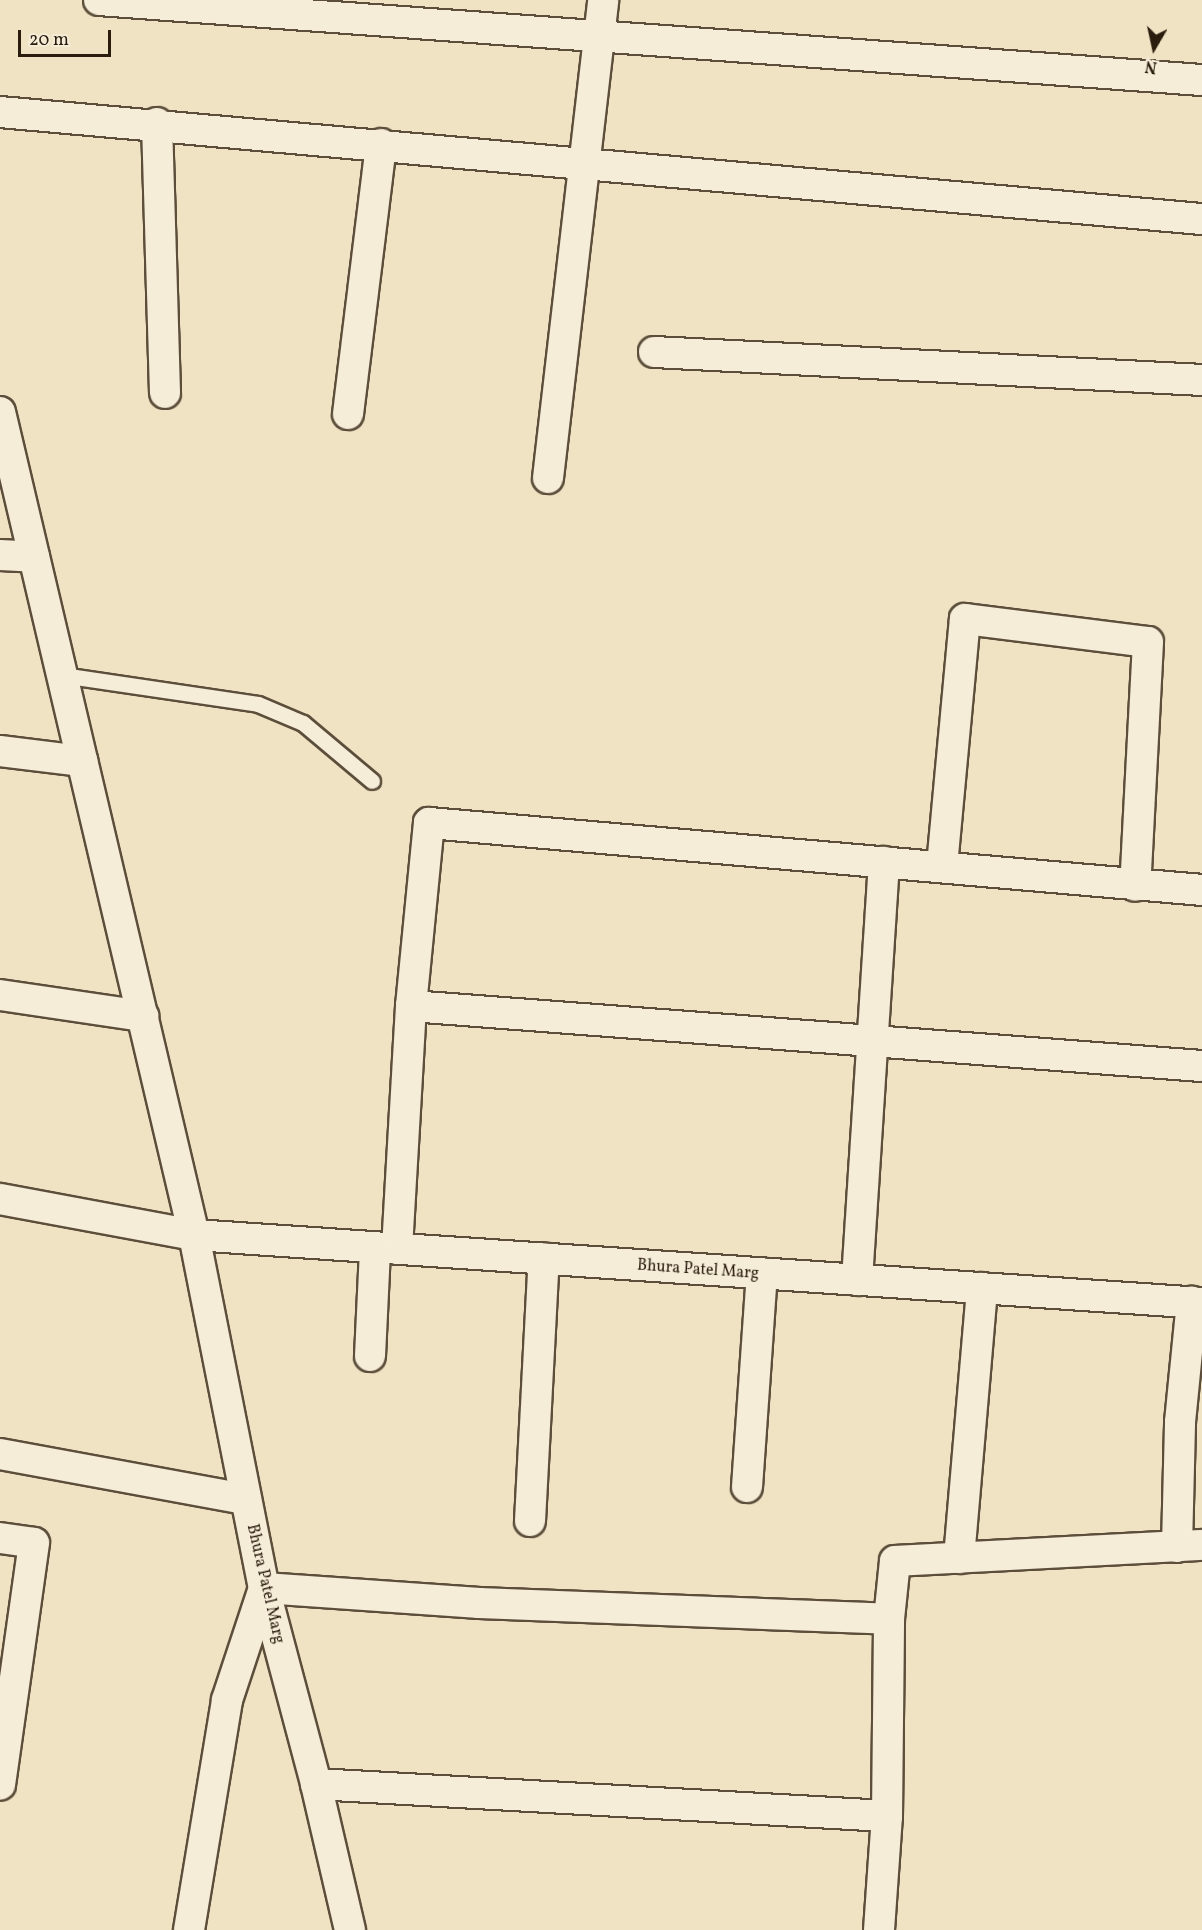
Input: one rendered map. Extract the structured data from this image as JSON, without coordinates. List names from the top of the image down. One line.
{"streets":{"street":["Bhura Patel Marg"]},"scale_bar":"20 m","north":"bottom"}
